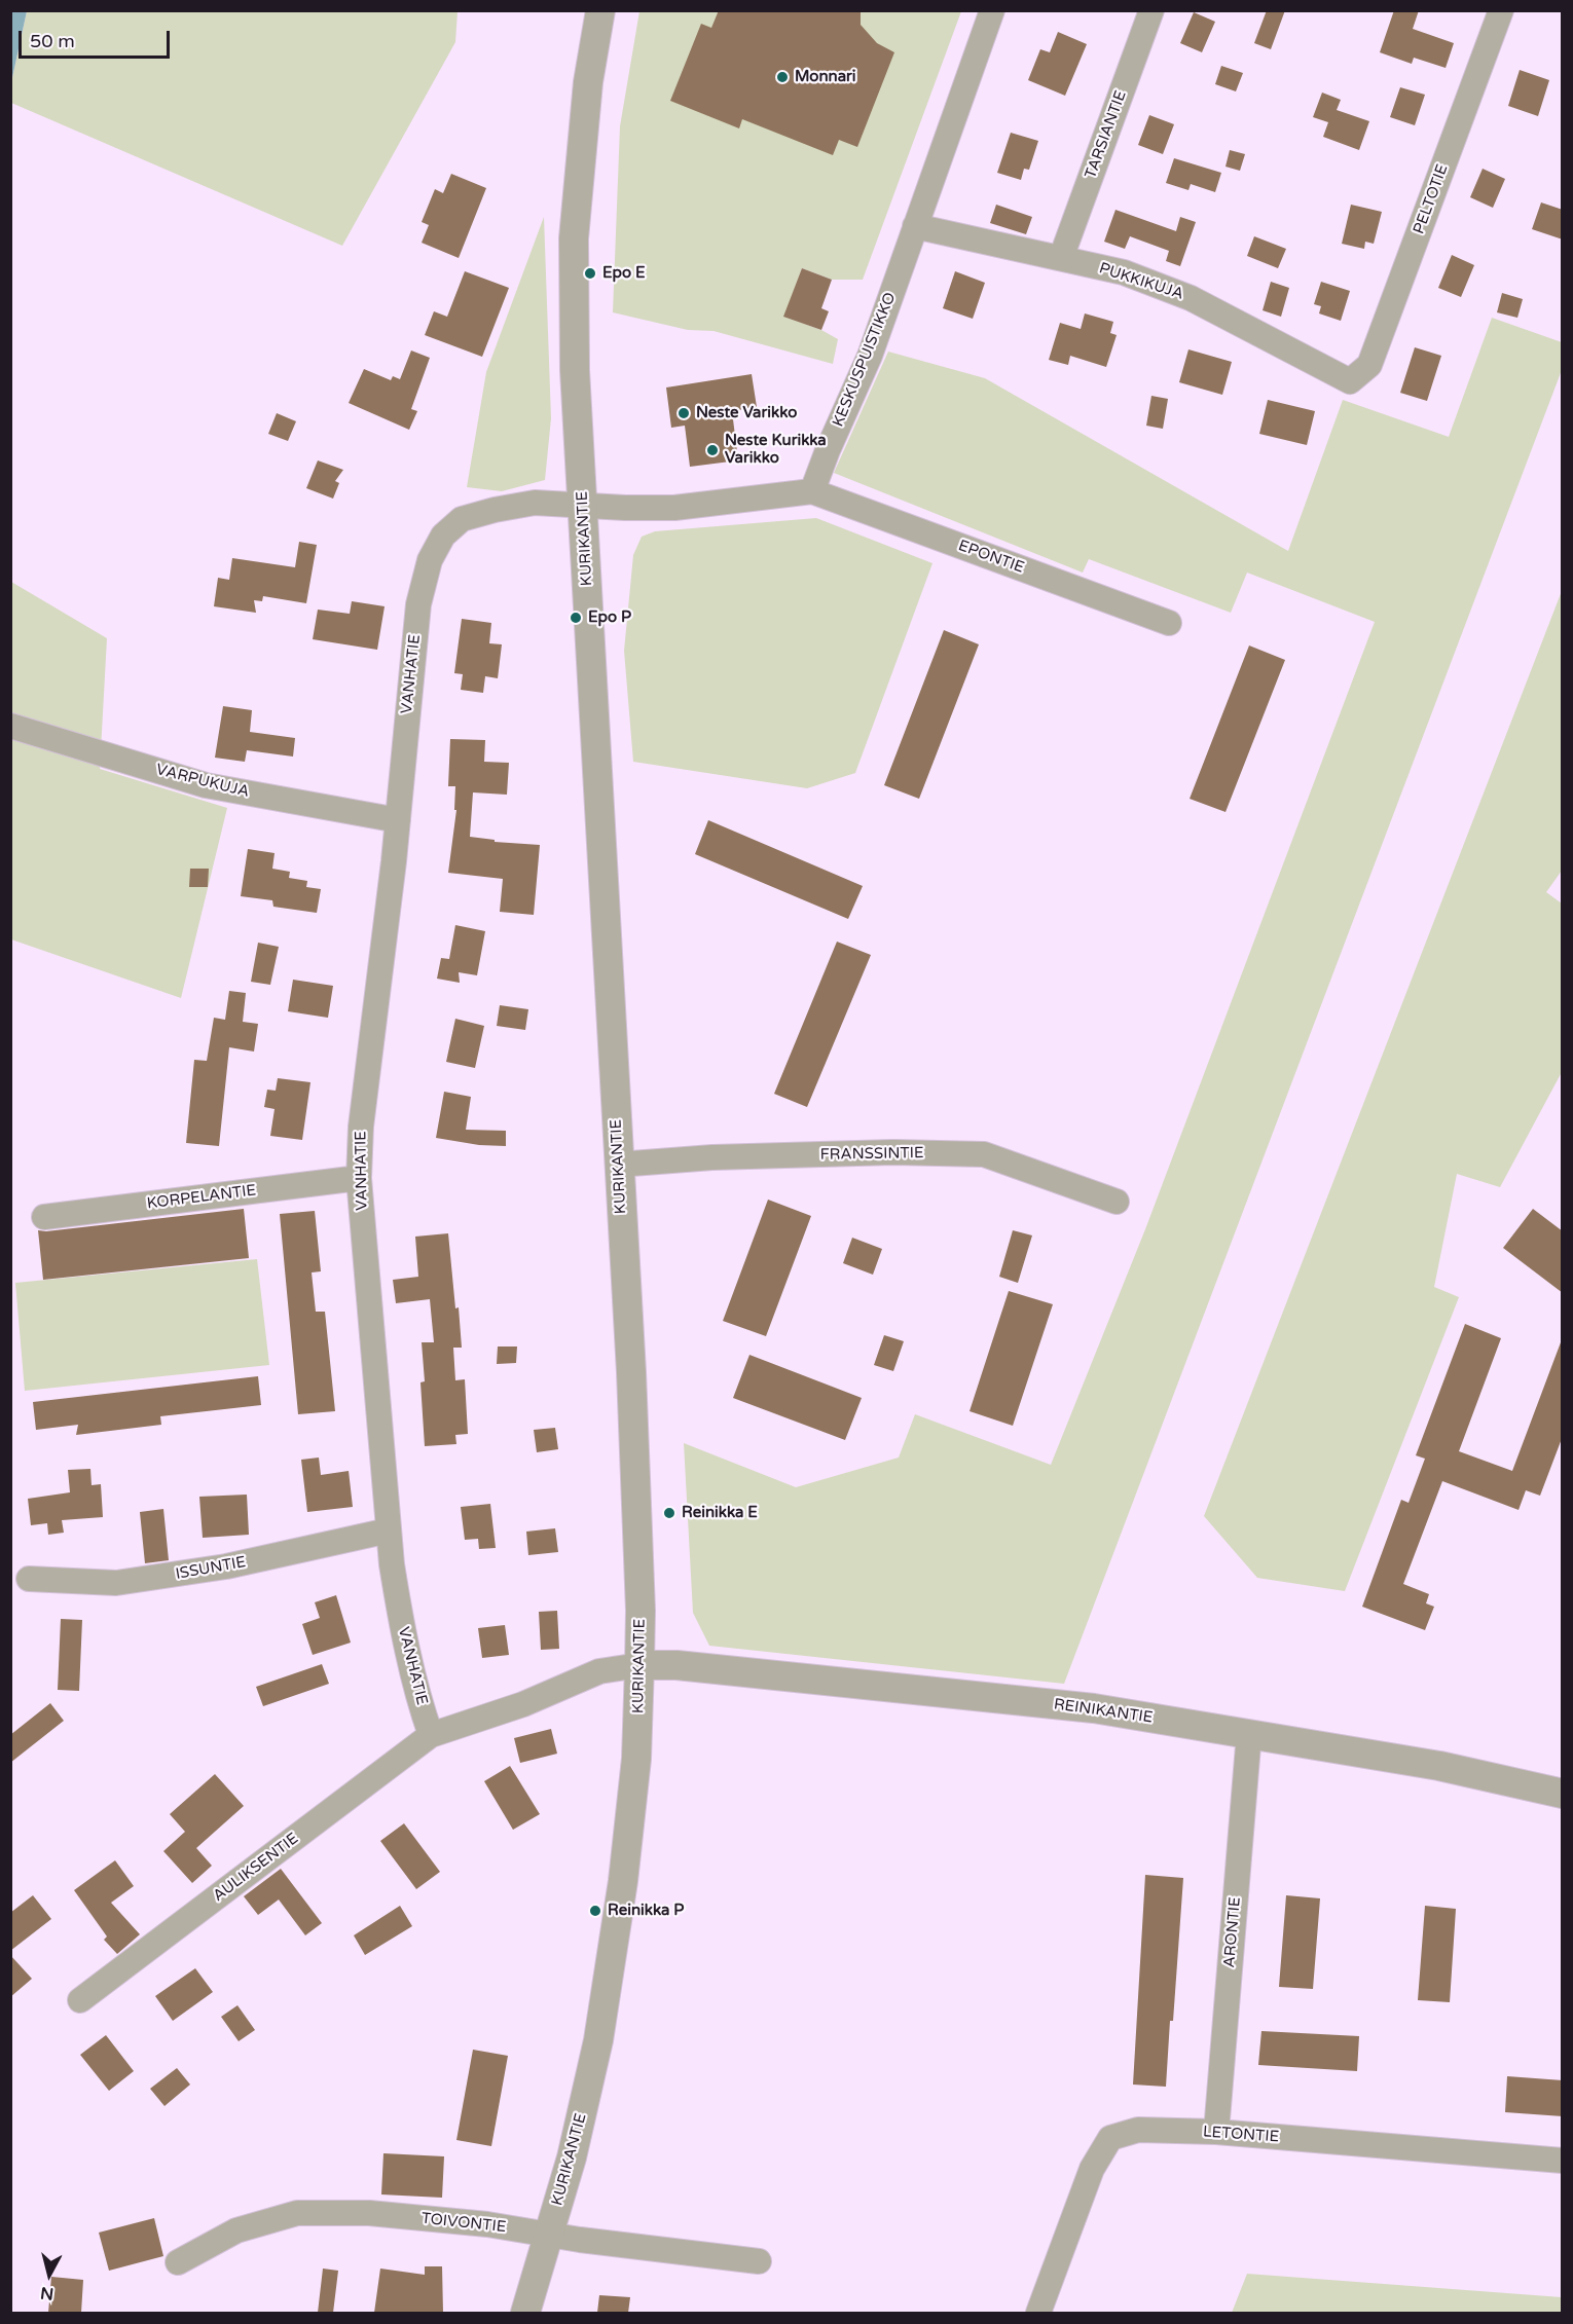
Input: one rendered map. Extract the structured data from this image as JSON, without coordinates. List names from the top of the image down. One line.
{"streets":{"street":["TARSIANTIE","PELTOTIE","PUKKIKUJA","KESKUSPUISTIKKO","KURIKANTIE","EPONTIE","VANHATIE","VARPUKUJA","FRANSSINTIE","KORPELANTIE","ISSUNTIE","REINIKANTIE","AULIKSENTIE","ARONTIE","LETONTIE","TOIVONTIE"]},"crossings":[["TARSIANTIE","PUKKIKUJA"],["PELTOTIE","PUKKIKUJA"],["PUKKIKUJA","KESKUSPUISTIKKO"],["KESKUSPUISTIKKO","EPONTIE"],["KURIKANTIE","VANHATIE"],["KURIKANTIE","FRANSSINTIE"],["KURIKANTIE","REINIKANTIE"],["KURIKANTIE","TOIVONTIE"],["VANHATIE","VARPUKUJA"],["VANHATIE","KORPELANTIE"],["VANHATIE","ISSUNTIE"],["VANHATIE","AULIKSENTIE"],["REINIKANTIE","ARONTIE"],["ARONTIE","LETONTIE"]],"places":["Monnari","Epo E","Neste Varikko","Neste Kurikka Varikko","Epo P","Reinikka E","Reinikka P"],"scale_bar":"50 m","north":"bottom"}
